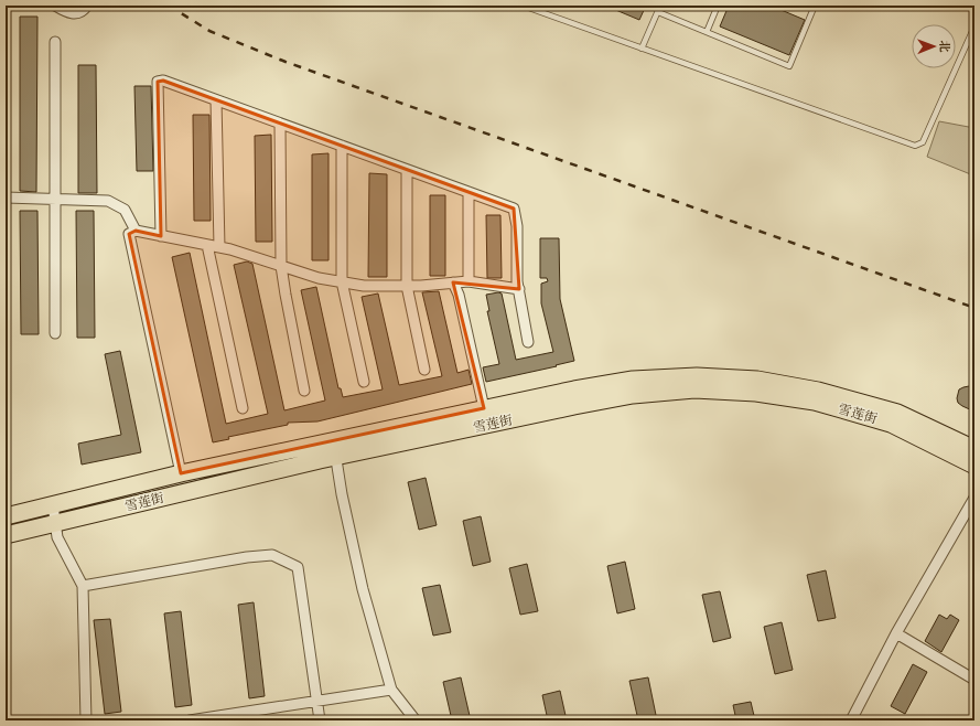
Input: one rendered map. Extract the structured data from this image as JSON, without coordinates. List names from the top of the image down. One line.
{"streets":{"main road":["雪莲街"]},"north":"right"}
